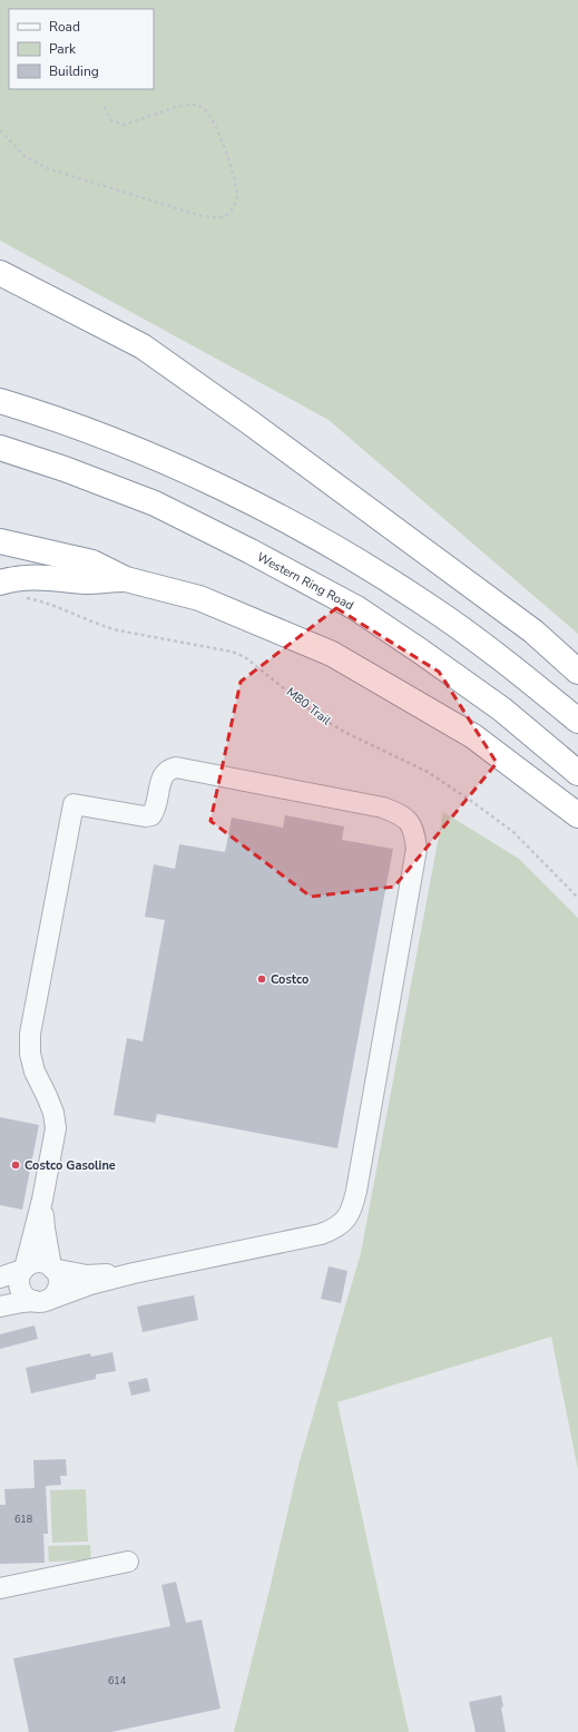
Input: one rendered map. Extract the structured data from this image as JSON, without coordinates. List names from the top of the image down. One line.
{"streets":{"highway":["Western Ring Road"],"path":["M80 Trail"]},"places":["Costco","Costco Gasoline"],"house_numbers":["618","614"],"legend":["Road","Park","Building"]}
